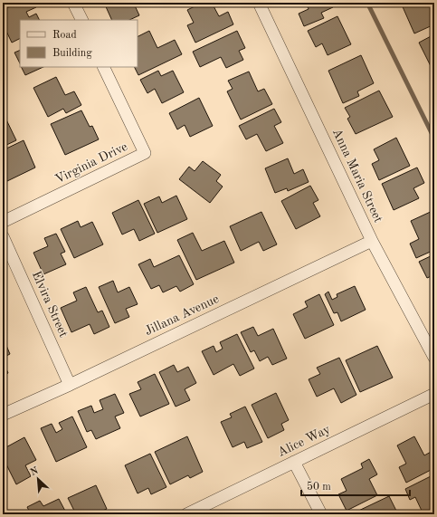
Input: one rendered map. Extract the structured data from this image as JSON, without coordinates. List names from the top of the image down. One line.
{"streets":{"street":["Virginia Drive","Anna Maria Street","Elvira Street","Jillana Avenue","Alice Way"]},"crossings":[["Anna Maria Street","Jillana Avenue"],["Elvira Street","Jillana Avenue"]],"legend":["Road","Building"],"scale_bar":"50 m","north":"top left"}
